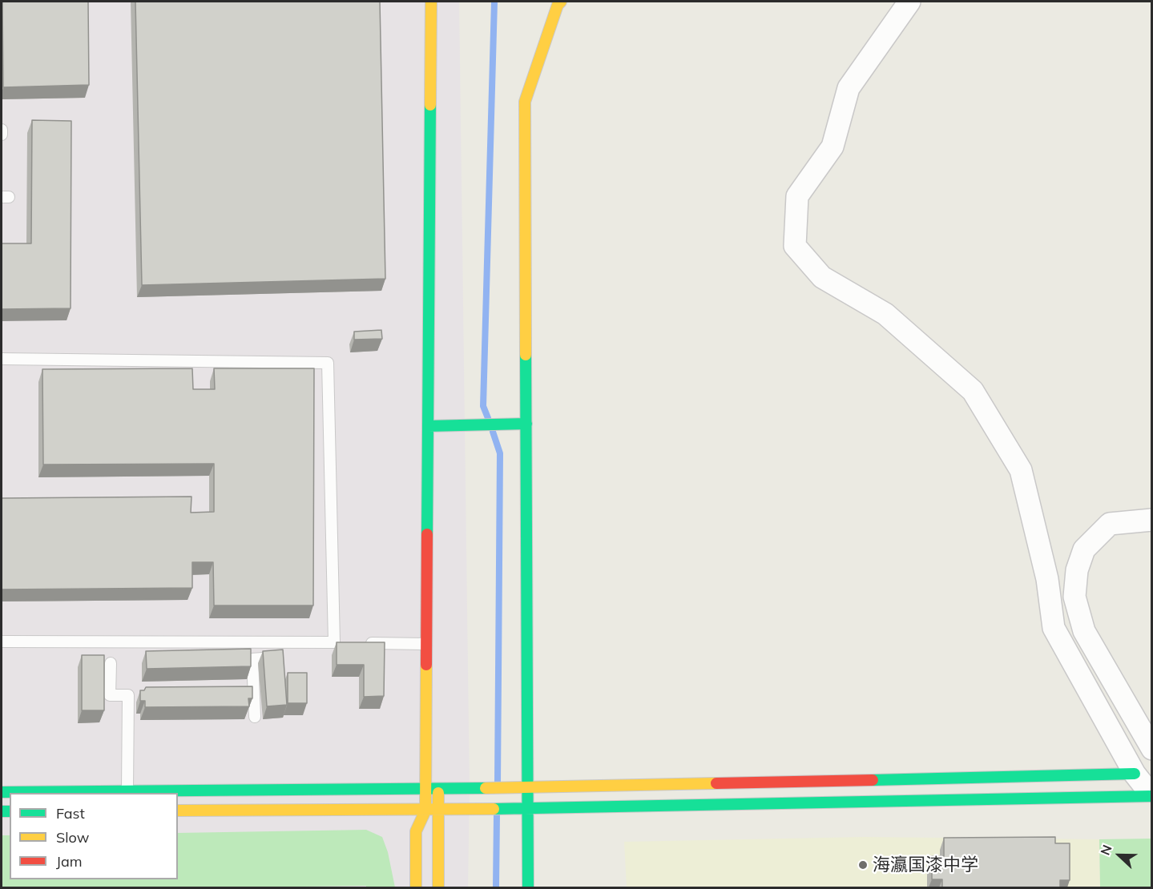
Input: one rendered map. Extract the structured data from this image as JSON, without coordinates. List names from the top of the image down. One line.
{"places":["海瀛国漆中学"],"legend":["Fast","Slow","Jam"],"north":"left"}
